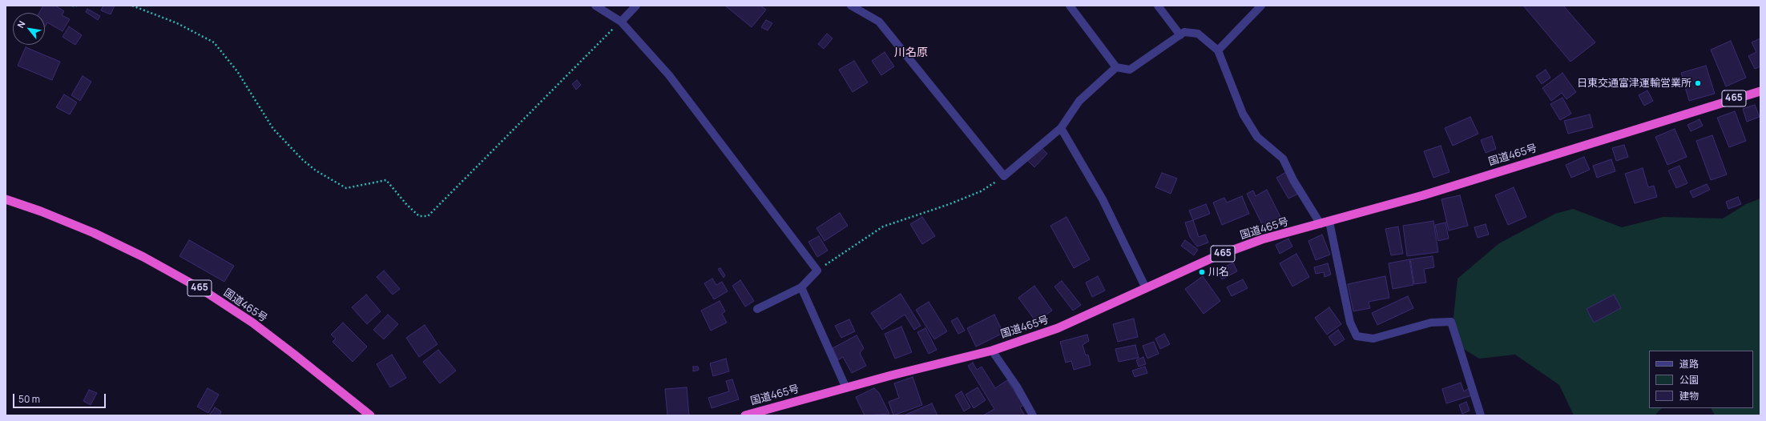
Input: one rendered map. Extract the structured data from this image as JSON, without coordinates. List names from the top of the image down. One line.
{"streets":{"highway":["465","国道465号"]},"districts":["川名原"],"places":["日東交通富津運輸営業所","川名"],"legend":["道路","公園","建物"],"scale_bar":"50 m","north":"top left"}
